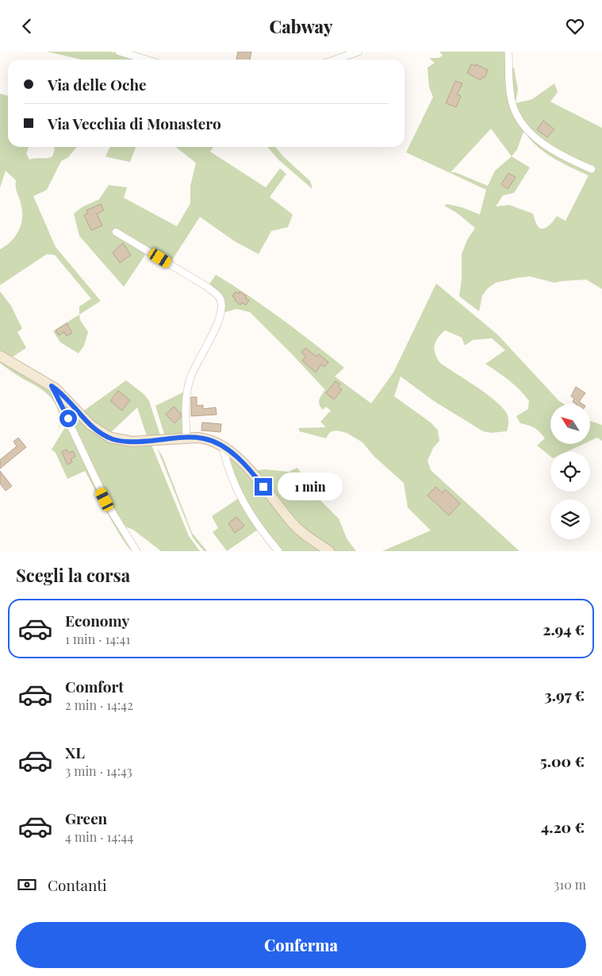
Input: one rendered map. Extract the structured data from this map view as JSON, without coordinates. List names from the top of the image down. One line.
{"north":"top left","page":{"header":"Cabway","banner":["Via delle Oche","Via Vecchia di Monastero"],"bubble":"1 min","heading":"Scegli la corsa","list":[{"name":"Economy","note":"1 min · 14:41","value":"2.94 €"},{"name":"Comfort","note":"2 min · 14:42","value":"3.97 €"},{"name":"XL","note":"3 min · 14:43","value":"5.00 €"},{"name":"Green","note":"4 min · 14:44","value":"4.20 €"}],"pay":["Contanti","310 m"],"buttons":"Conferma"}}
